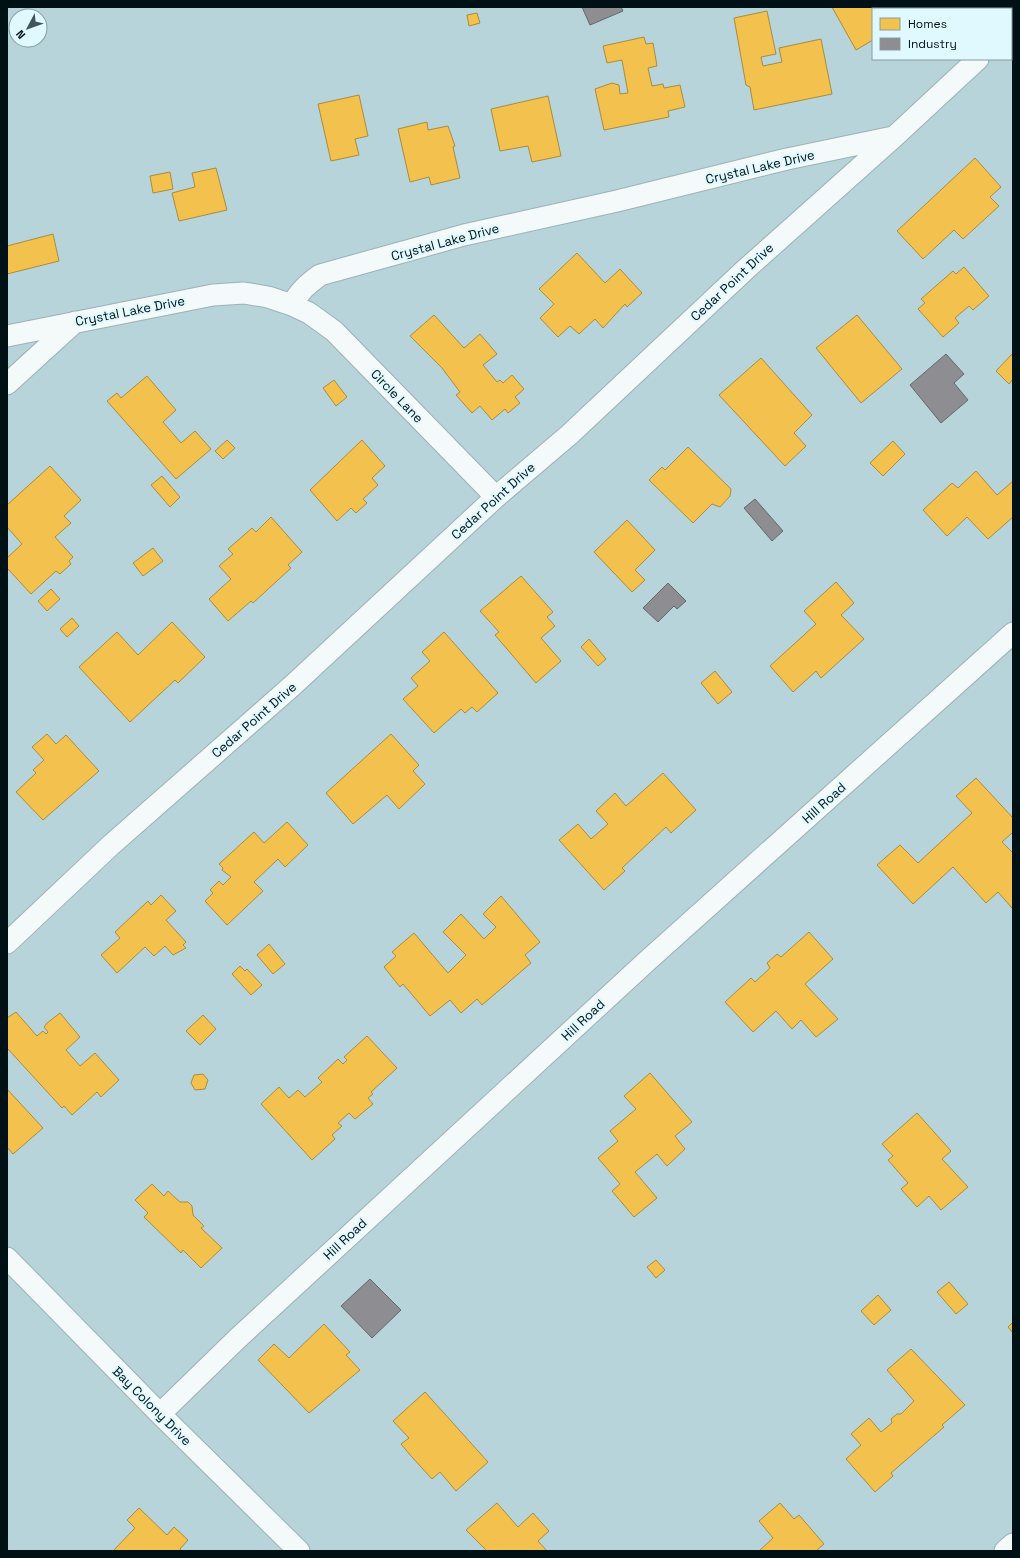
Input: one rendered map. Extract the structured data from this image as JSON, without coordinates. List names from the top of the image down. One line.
{"streets":{"street":["Crystal Lake Drive","Cedar Point Drive","Circle Lane","Hill Road","Bay Colony Drive"]},"crossings":[["Crystal Lake Drive","Cedar Point Drive"],["Crystal Lake Drive","Circle Lane"],["Cedar Point Drive","Circle Lane"],["Hill Road","Bay Colony Drive"]],"legend":["Homes","Industry"],"north":"bottom left"}
